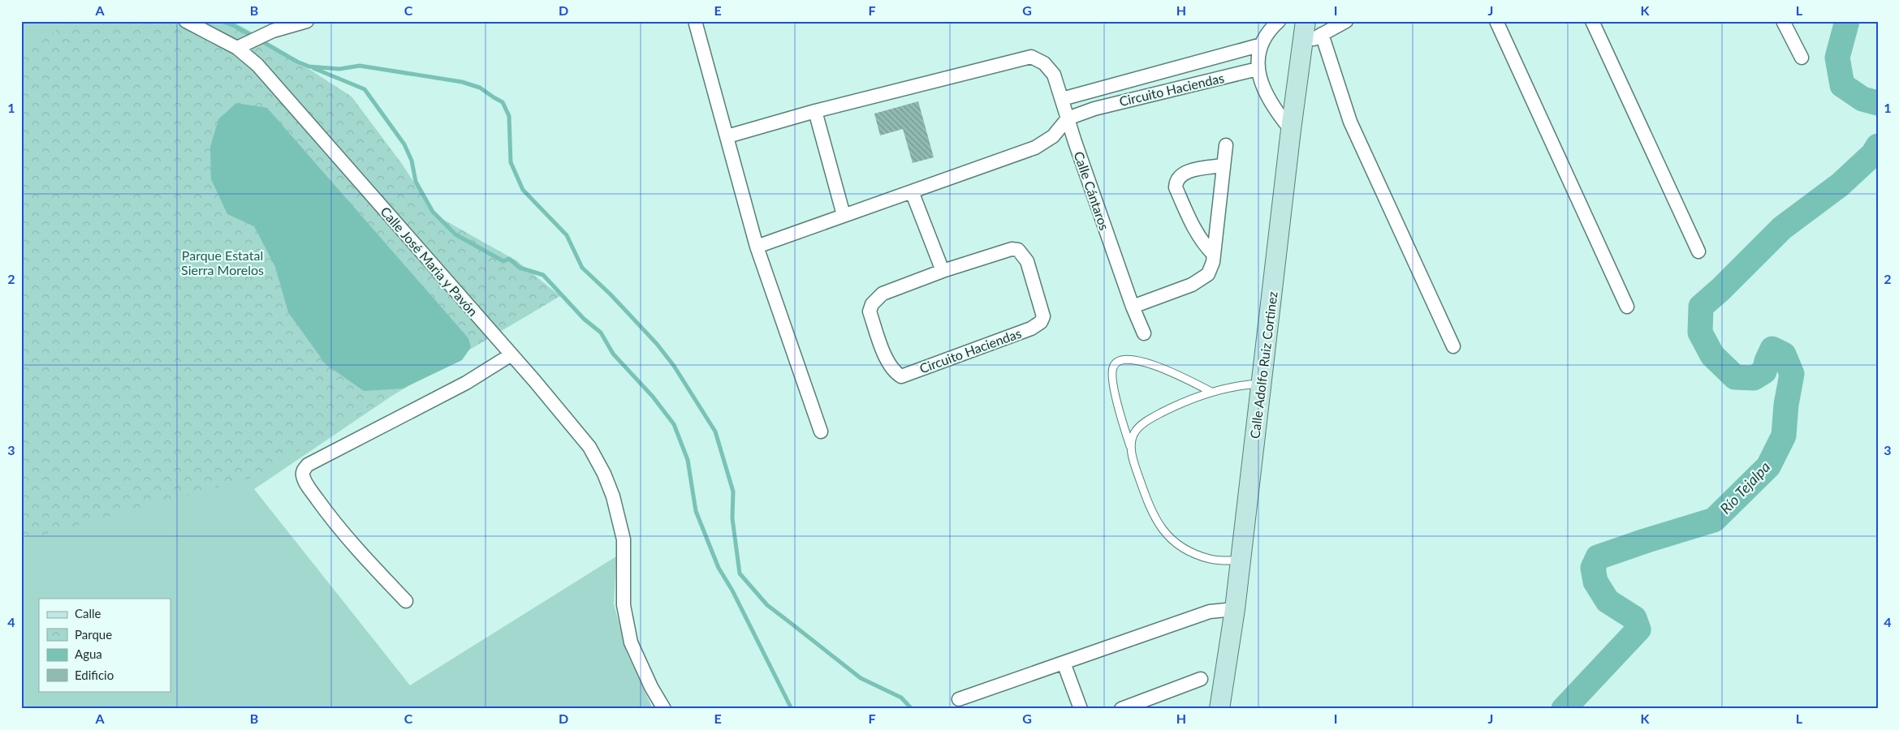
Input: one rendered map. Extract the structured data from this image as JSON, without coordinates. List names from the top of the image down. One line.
{"streets":{"main road":["Calle Adolfo Ruiz Cortinez"],"street":["Circuito Haciendas","Calle Cántaros","Calle José Maria y Pavón"]},"crossings":[["Circuito Haciendas","Calle Cántaros"]],"water":["Río Tejalpa"],"parks":["Parque Estatal Sierra Morelos"],"legend":["Calle","Parque","Agua","Edificio"],"grid":{"columns":["A","B","C","D","E","F","G","H","I","J","K","L"],"rows":["1","2","3","4"]}}
